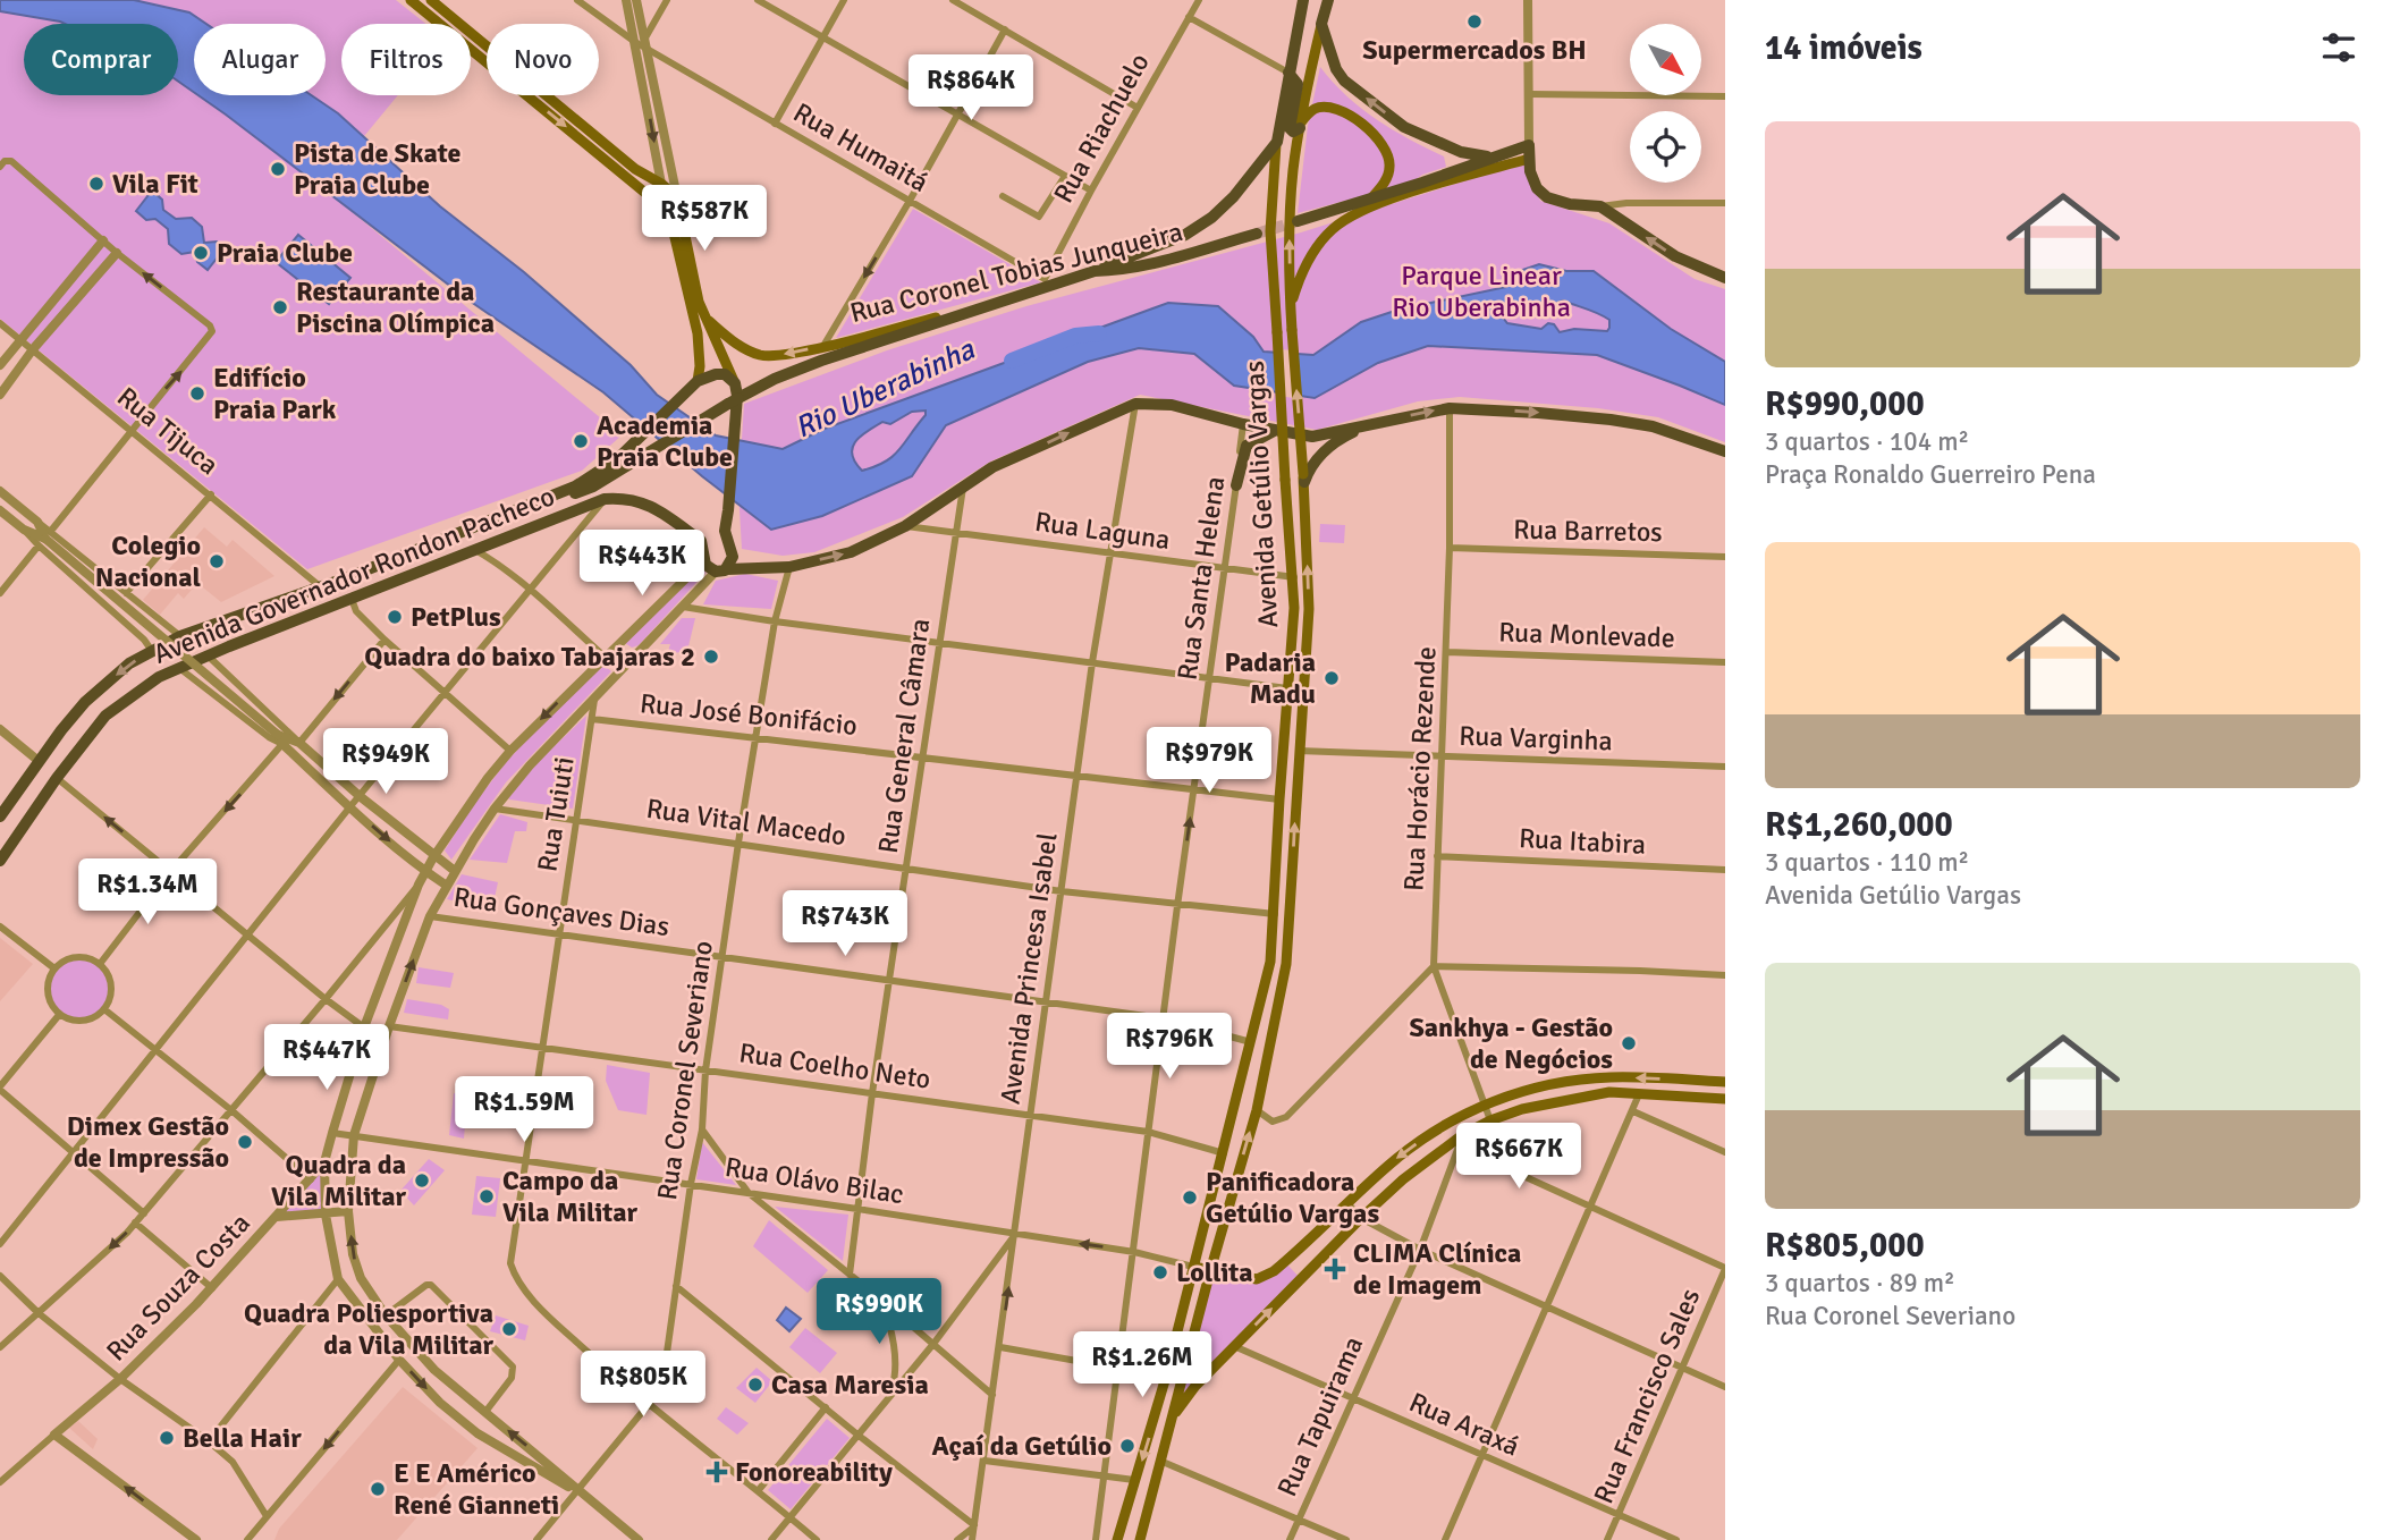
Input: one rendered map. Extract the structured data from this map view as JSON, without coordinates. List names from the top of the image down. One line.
{"streets":{"main road":["Rua Coronel Tobias Junqueira","Avenida Getúlio Vargas","Avenida Governador Rondon Pacheco"],"street":["Rua Riachuelo","Rua Humaitá","Rua Tijuca","Rua Laguna","Rua Barretos","Rua Santa Helena","Rua Monlevade","Rua José Bonifácio","Rua General Câmara","Rua Varginha","Rua Horácio Rezende","Rua Tuiuti","Rua Vital Macedo","Rua Itabira","Rua Gonçaves Dias","Avenida Princesa Isabel","Rua Coelho Neto","Rua Coronel Severiano","Rua Olávo Bilac","Rua Souza Costa","Rua Francisco Sales","Rua Tapuirama","Rua Araxá"]},"crossings":[["Rua Riachuelo","Rua Humaitá"],["Rua Riachuelo","Rua Coronel Tobias Junqueira"],["Rua Humaitá","Rua Coronel Tobias Junqueira"],["Rua Tijuca","Avenida Governador Rondon Pacheco"],["Avenida Getúlio Vargas","Rua Laguna"],["Avenida Getúlio Vargas","Rua José Bonifácio"],["Avenida Getúlio Vargas","Rua Varginha"],["Avenida Getúlio Vargas","Rua Vital Macedo"],["Avenida Getúlio Vargas","Rua Gonçaves Dias"],["Avenida Getúlio Vargas","Rua Coelho Neto"],["Avenida Getúlio Vargas","Rua Olávo Bilac"],["Rua Laguna","Rua Santa Helena"],["Rua Laguna","Rua General Câmara"],["Rua Laguna","Avenida Princesa Isabel"],["Rua Barretos","Rua Horácio Rezende"],["Rua Santa Helena","Rua José Bonifácio"],["Rua Santa Helena","Rua Vital Macedo"],["Rua Santa Helena","Rua Gonçaves Dias"],["Rua Santa Helena","Rua Coelho Neto"],["Rua Santa Helena","Rua Olávo Bilac"],["Rua Monlevade","Rua Horácio Rezende"],["Rua José Bonifácio","Rua General Câmara"],["Rua José Bonifácio","Rua Tuiuti"],["Rua José Bonifácio","Avenida Princesa Isabel"],["Rua José Bonifácio","Rua Coronel Severiano"],["Rua General Câmara","Rua Vital Macedo"],["Rua General Câmara","Rua Gonçaves Dias"],["Rua General Câmara","Rua Coelho Neto"],["Rua General Câmara","Rua Olávo Bilac"],["Rua Varginha","Rua Horácio Rezende"],["Rua Horácio Rezende","Rua Itabira"],["Rua Tuiuti","Rua Vital Macedo"],["Rua Tuiuti","Rua Gonçaves Dias"],["Rua Tuiuti","Rua Coelho Neto"],["Rua Tuiuti","Rua Coronel Severiano"],["Rua Tuiuti","Rua Olávo Bilac"],["Rua Vital Macedo","Avenida Princesa Isabel"],["Rua Vital Macedo","Rua Coronel Severiano"],["Rua Gonçaves Dias","Avenida Princesa Isabel"],["Rua Gonçaves Dias","Rua Coronel Severiano"],["Avenida Princesa Isabel","Rua Coelho Neto"],["Avenida Princesa Isabel","Rua Olávo Bilac"],["Rua Coelho Neto","Rua Coronel Severiano"],["Rua Coronel Severiano","Rua Olávo Bilac"],["Rua Francisco Sales","Rua Araxá"],["Rua Tapuirama","Rua Araxá"]],"water":["Rio Uberabinha"],"parks":["Parque Linear Rio Uberabinha"],"places":{"other":["Supermercados BH","Pista de Skate Praia Clube","Vila Fit","Praia Clube","Restaurante da Piscina Olímpica","Edifício Praia Park","Academia Praia Clube","Colegio Nacional","PetPlus","Quadra do baixo Tabajaras 2","Padaria Madu","Sankhya - Gestão de Negócios","Dimex Gestão de Impressão","Quadra da Vila Militar","Campo da Vila Militar","Panificadora Getúlio Vargas","Lollita","Quadra Poliesportiva da Vila Militar","Casa Maresia","Bella Hair","Açaí da Getúlio","E E Américo René Gianneti"],"health":["CLIMA Clínica de Imagem","Fonoreability"]},"north":"bottom right","page":{"heading":"14 imóveis","chip":["Comprar","Alugar","Filtros","Novo"],"price":["R$864K","R$587K","R$443K","R$979K","R$949K","R$1.34M","R$743K","R$796K","R$447K","R$1.59M","R$667K","R$990K","R$1.26M","R$805K"],"list":[{"name":"R$990,000","note":"3 quartos · 104 m² · Praça Ronaldo Guerreiro Pena"},{"name":"R$1,260,000","note":"3 quartos · 110 m² · Avenida Getúlio Vargas"},{"name":"R$805,000","note":"3 quartos · 89 m² · Rua Coronel Severiano"}]}}
